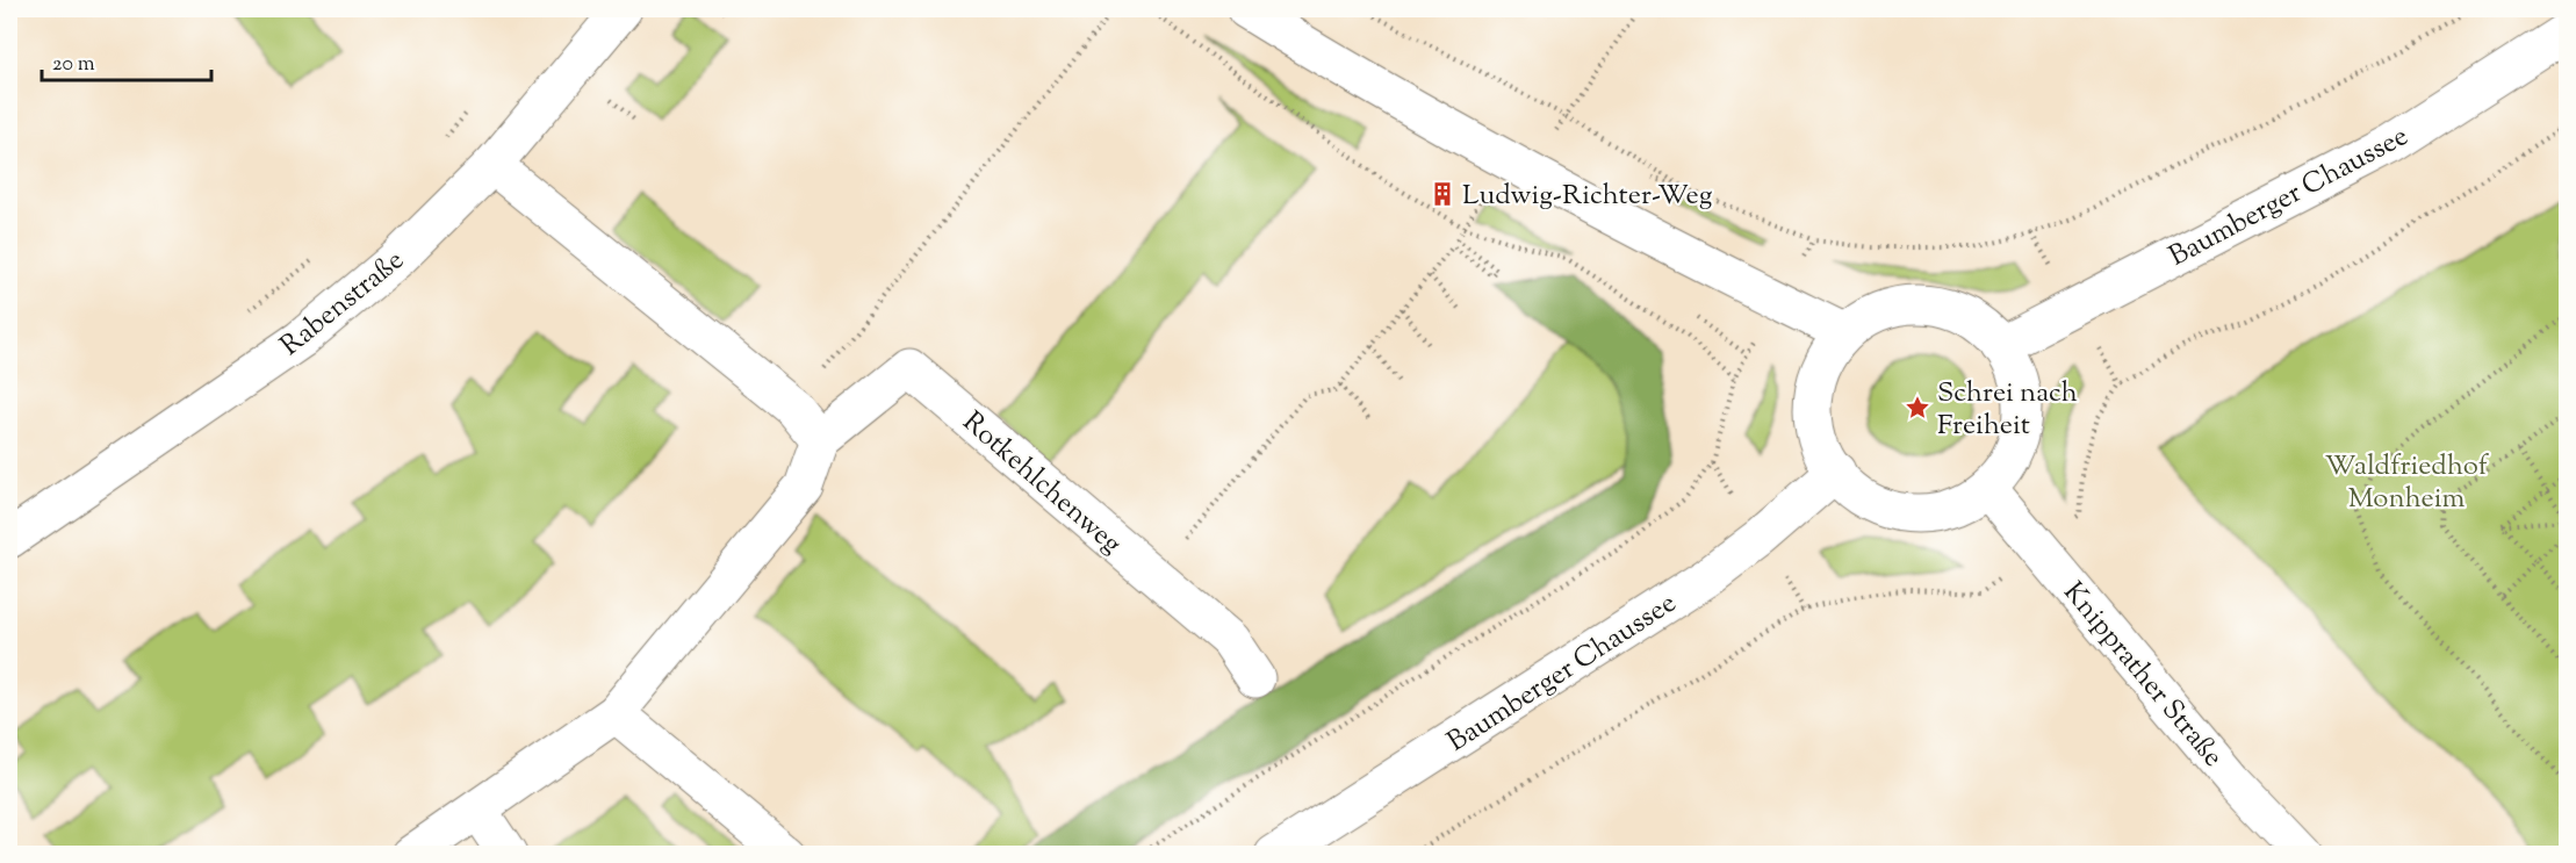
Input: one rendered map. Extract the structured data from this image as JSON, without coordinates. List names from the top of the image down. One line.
{"streets":{"street":["Baumberger Chaussee","Rabenstraße","Rotkehlchenweg","Knipprather Straße"]},"crossings":[["Baumberger Chaussee","Knipprather Straße"]],"parks":["Waldfriedhof Monheim"],"places":{"building":["Ludwig-Richter-Weg"],"place":["Schrei nach Freiheit"]},"scale_bar":"20 m"}
